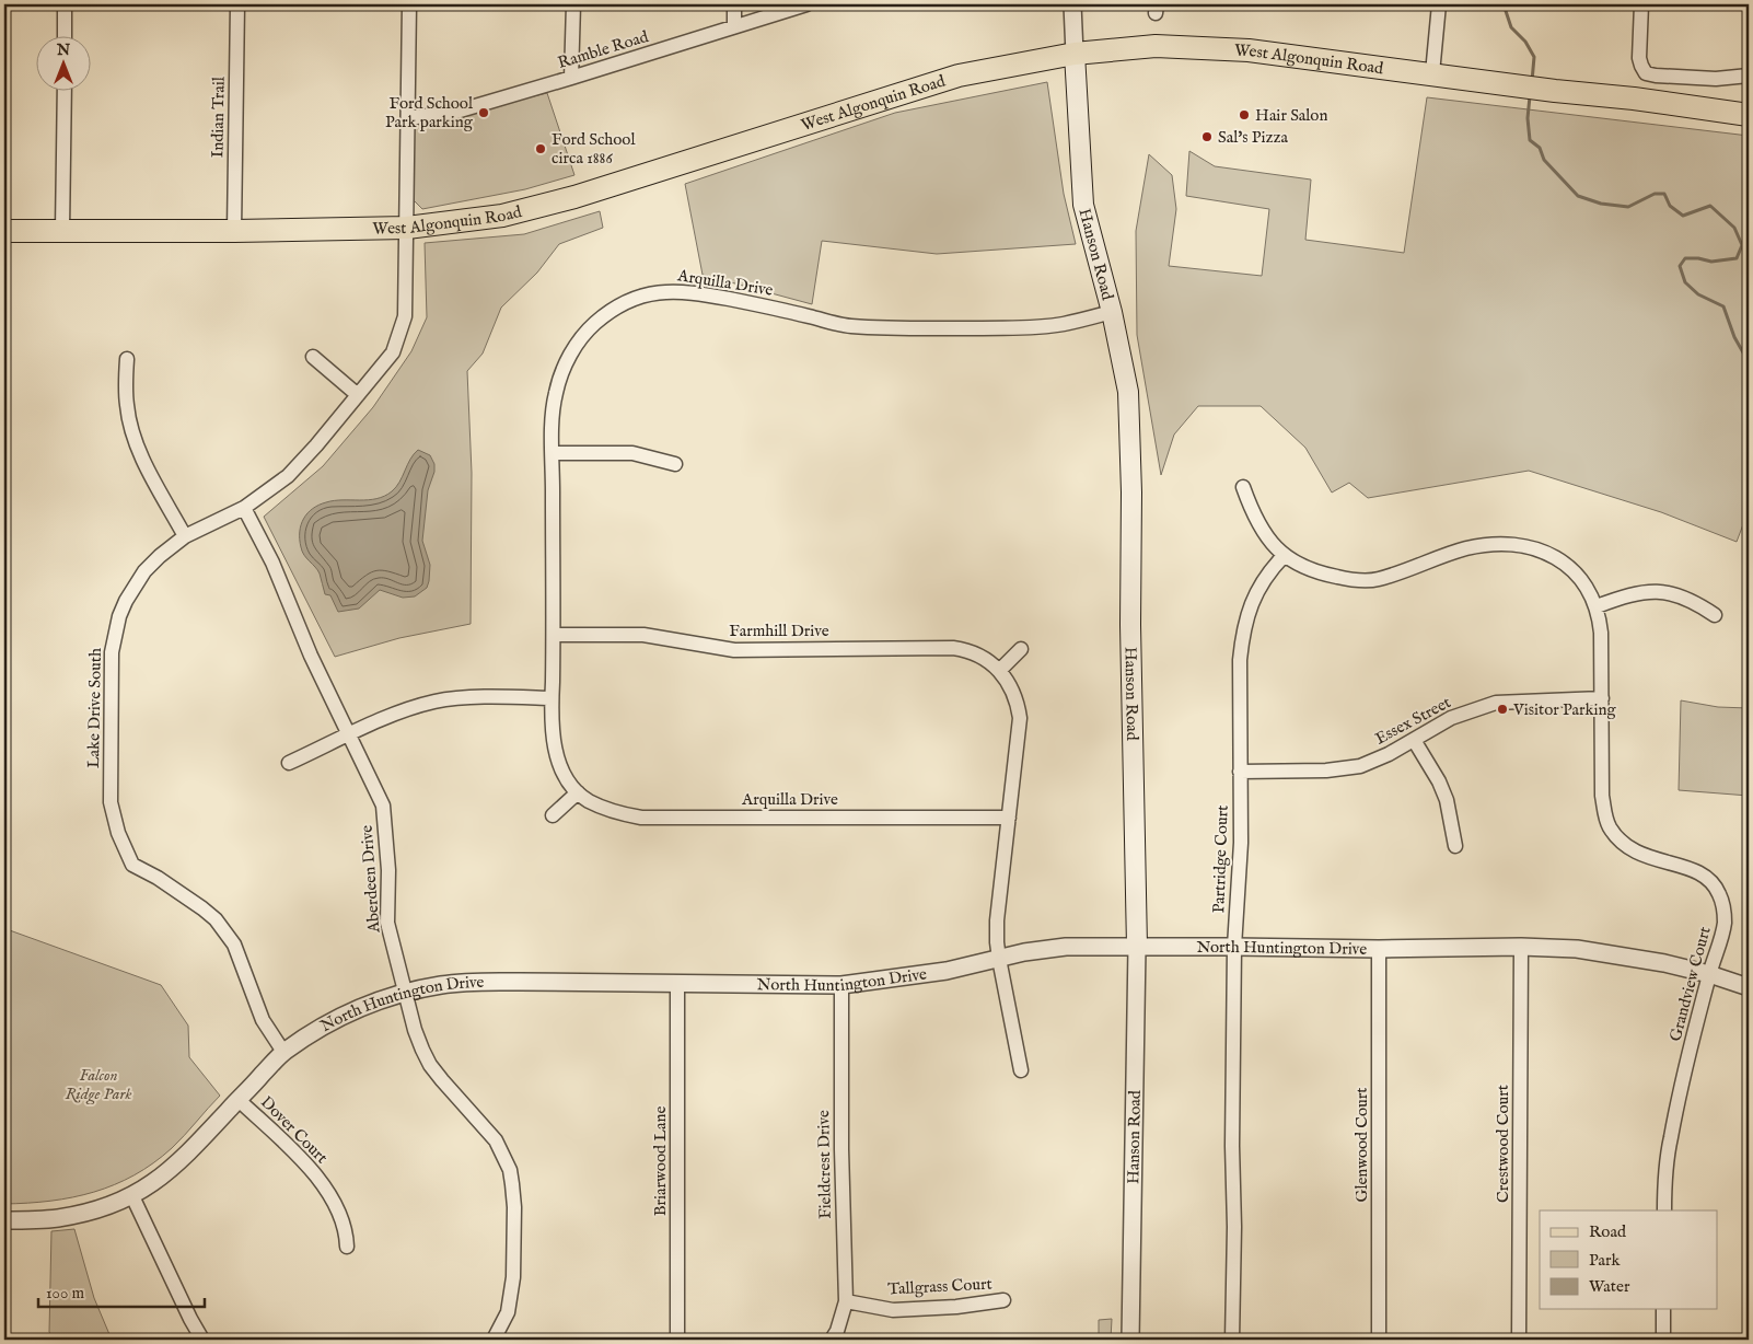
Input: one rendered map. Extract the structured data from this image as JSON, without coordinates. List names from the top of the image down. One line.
{"streets":{"main road":["West Algonquin Road","Hanson Road"],"street":["Ramble Road","Indian Trail","Arquilla Drive","Farmhill Drive","Lake Drive South","Essex Street","Partridge Court","Aberdeen Drive","North Huntington Drive","Grandview Court","Dover Court","Crestwood Court","Glenwood Court","Briarwood Lane","Fieldcrest Drive","Tallgrass Court"]},"crossings":[["Ramble Road","Lake Drive South"],["West Algonquin Road","Indian Trail"],["West Algonquin Road","Hanson Road"],["West Algonquin Road","Lake Drive South"],["Hanson Road","Arquilla Drive"],["Hanson Road","North Huntington Drive"],["Arquilla Drive","Farmhill Drive"],["Farmhill Drive","North Huntington Drive"],["Lake Drive South","Aberdeen Drive"],["Lake Drive South","North Huntington Drive"],["Essex Street","Partridge Court"],["Essex Street","Grandview Court"],["Partridge Court","North Huntington Drive"],["Partridge Court","Grandview Court"],["Aberdeen Drive","North Huntington Drive"],["North Huntington Drive","Grandview Court"],["North Huntington Drive","Dover Court"],["North Huntington Drive","Crestwood Court"],["North Huntington Drive","Glenwood Court"],["North Huntington Drive","Briarwood Lane"],["North Huntington Drive","Fieldcrest Drive"],["Fieldcrest Drive","Tallgrass Court"]],"parks":["Falcon Ridge Park"],"places":["Ford School Park parking","Hair Salon","Sal's Pizza","Ford School circa 1886","Visitor Parking"],"legend":["Road","Park","Water"],"scale_bar":"100 m","north":"top"}
